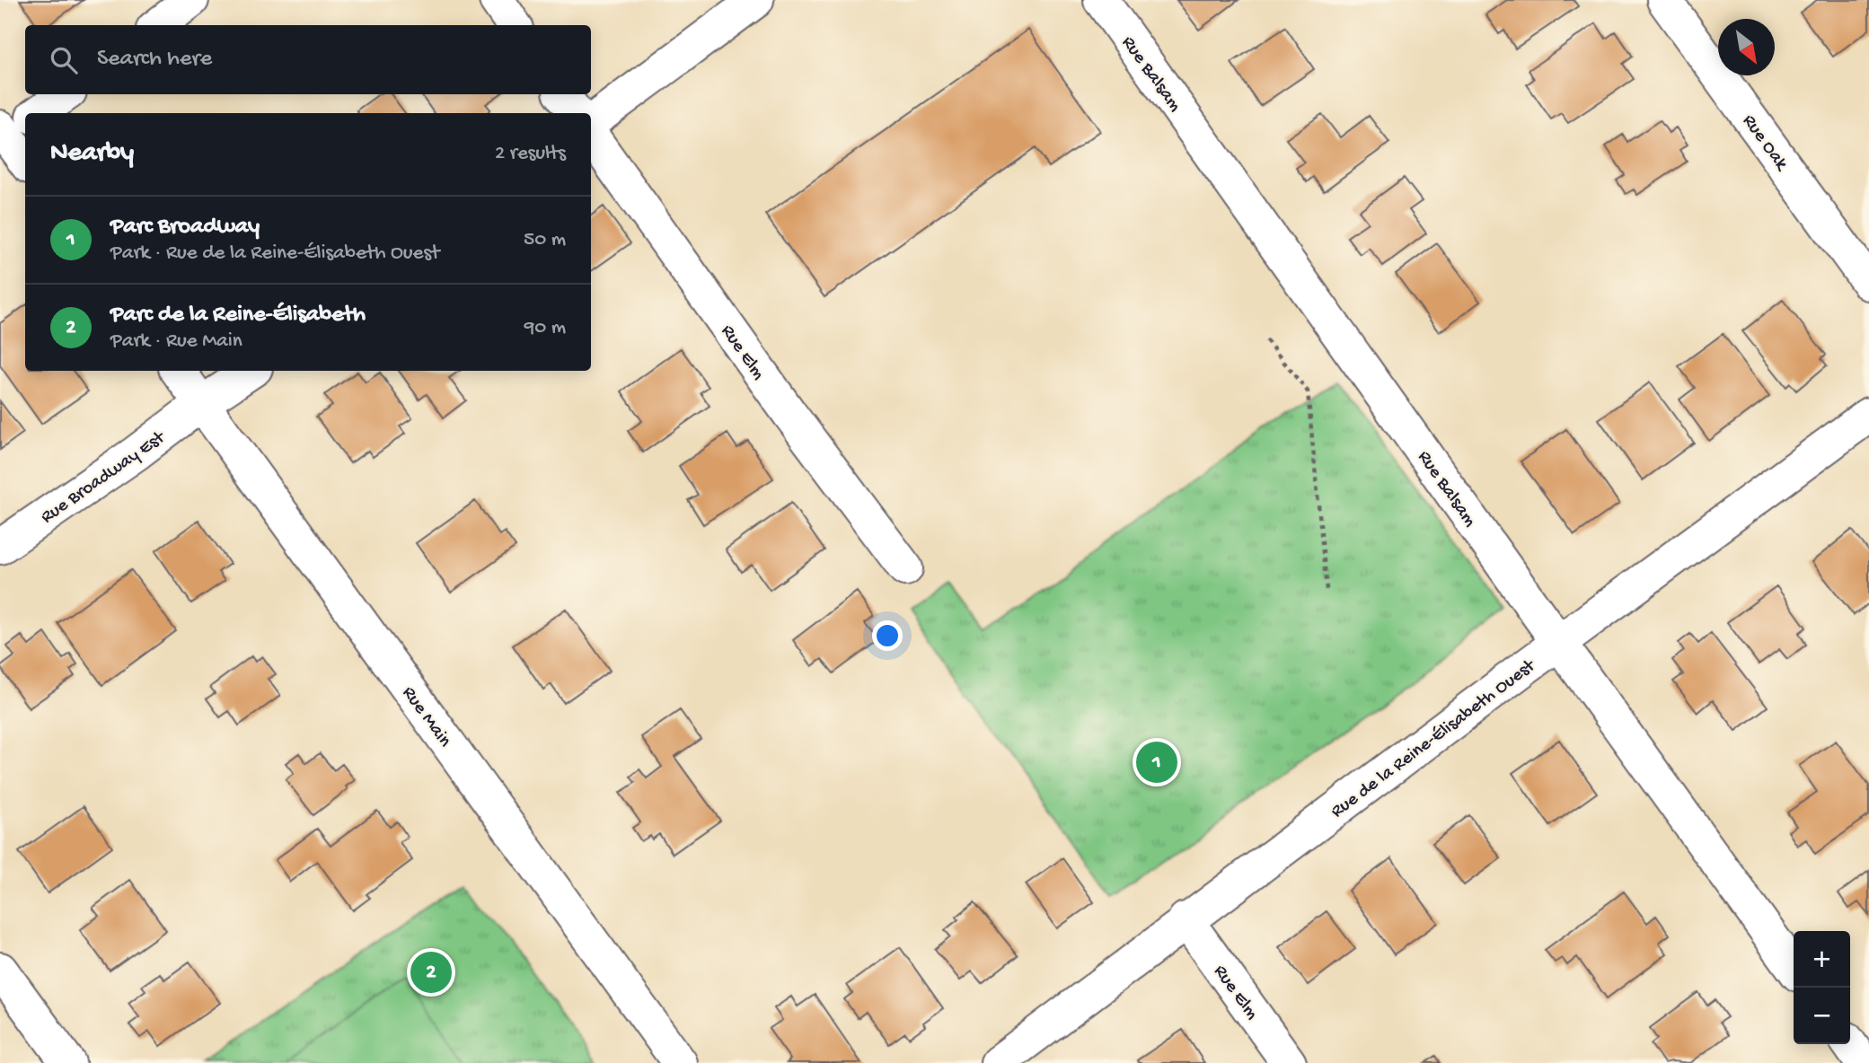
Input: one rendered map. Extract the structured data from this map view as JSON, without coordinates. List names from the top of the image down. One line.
{"streets":{"street":["Rue Balsam","Rue Oak","Rue Elm","Rue Broadway Est","Rue Main","Rue de la Reine-Élisabeth Ouest"]},"crossings":[["Rue Balsam","Rue de la Reine-Élisabeth Ouest"],["Rue Elm","Rue de la Reine-Élisabeth Ouest"],["Rue Broadway Est","Rue Main"]],"north":"bottom right","page":{"search":"Search here","heading":["Nearby","2 results"],"list":[{"mark":"1","name":"Parc Broadway","note":"Park · Rue de la Reine-Élisabeth Ouest","value":"50 m"},{"mark":"2","name":"Parc de la Reine-Élisabeth","note":"Park · Rue Main","value":"90 m"}],"pins":["1","2"],"map_buttons":["+","−"]}}
